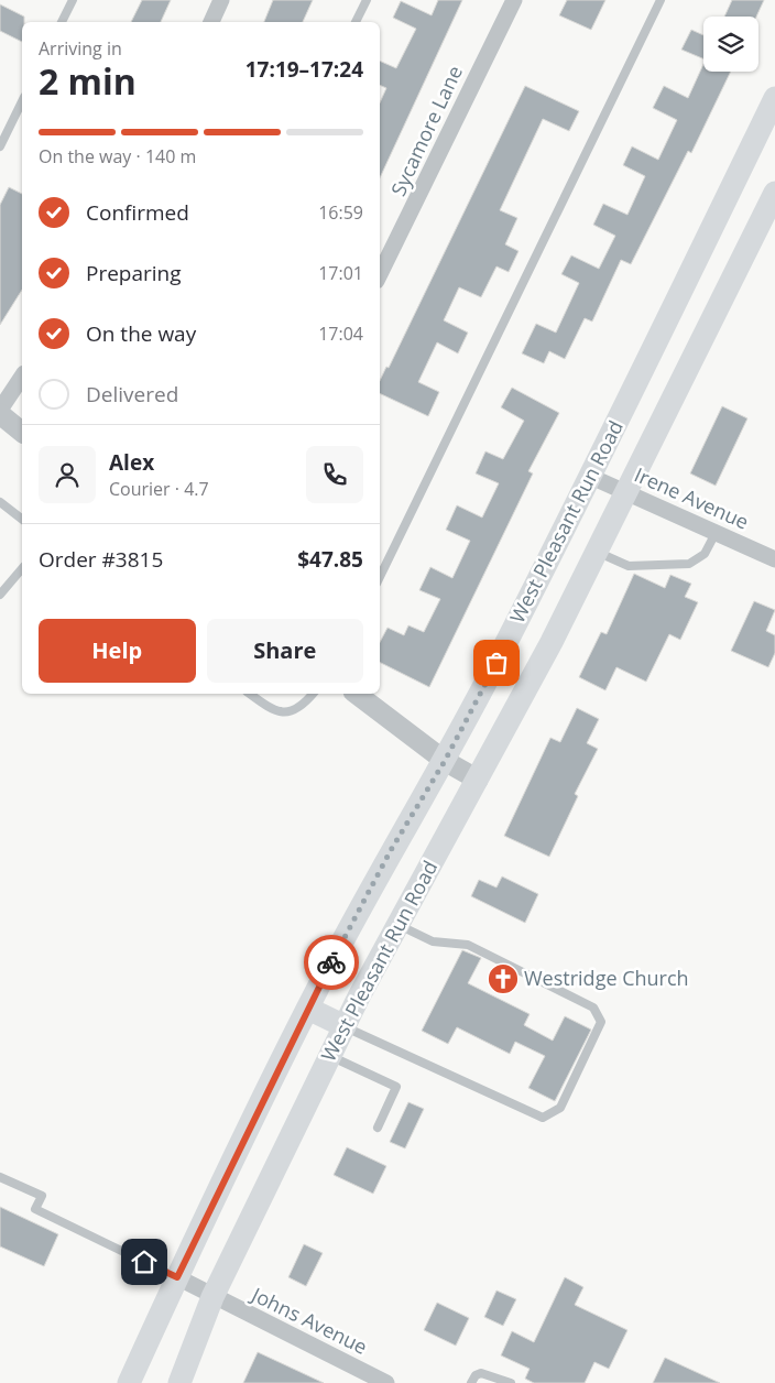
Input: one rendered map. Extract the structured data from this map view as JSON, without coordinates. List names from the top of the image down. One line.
{"streets":{"main road":["West Pleasant Run Road"],"street":["Sycamore Lane","Irene Avenue","Johns Avenue"]},"crossings":[["Irene Avenue","West Pleasant Run Road"],["West Pleasant Run Road","Johns Avenue"]],"places":{"church":["Westridge Church"]},"page":{"heading":["2 min","Arriving in","17:19–17:24"],"panel":["Alex","Courier · 4.7","Order #3815","$47.85"],"bar":"On the way · 140 m","list":[["Confirmed","16:59"],["Preparing","17:01"],["On the way","17:04"],"Delivered"],"buttons":["Help","Share"]}}
